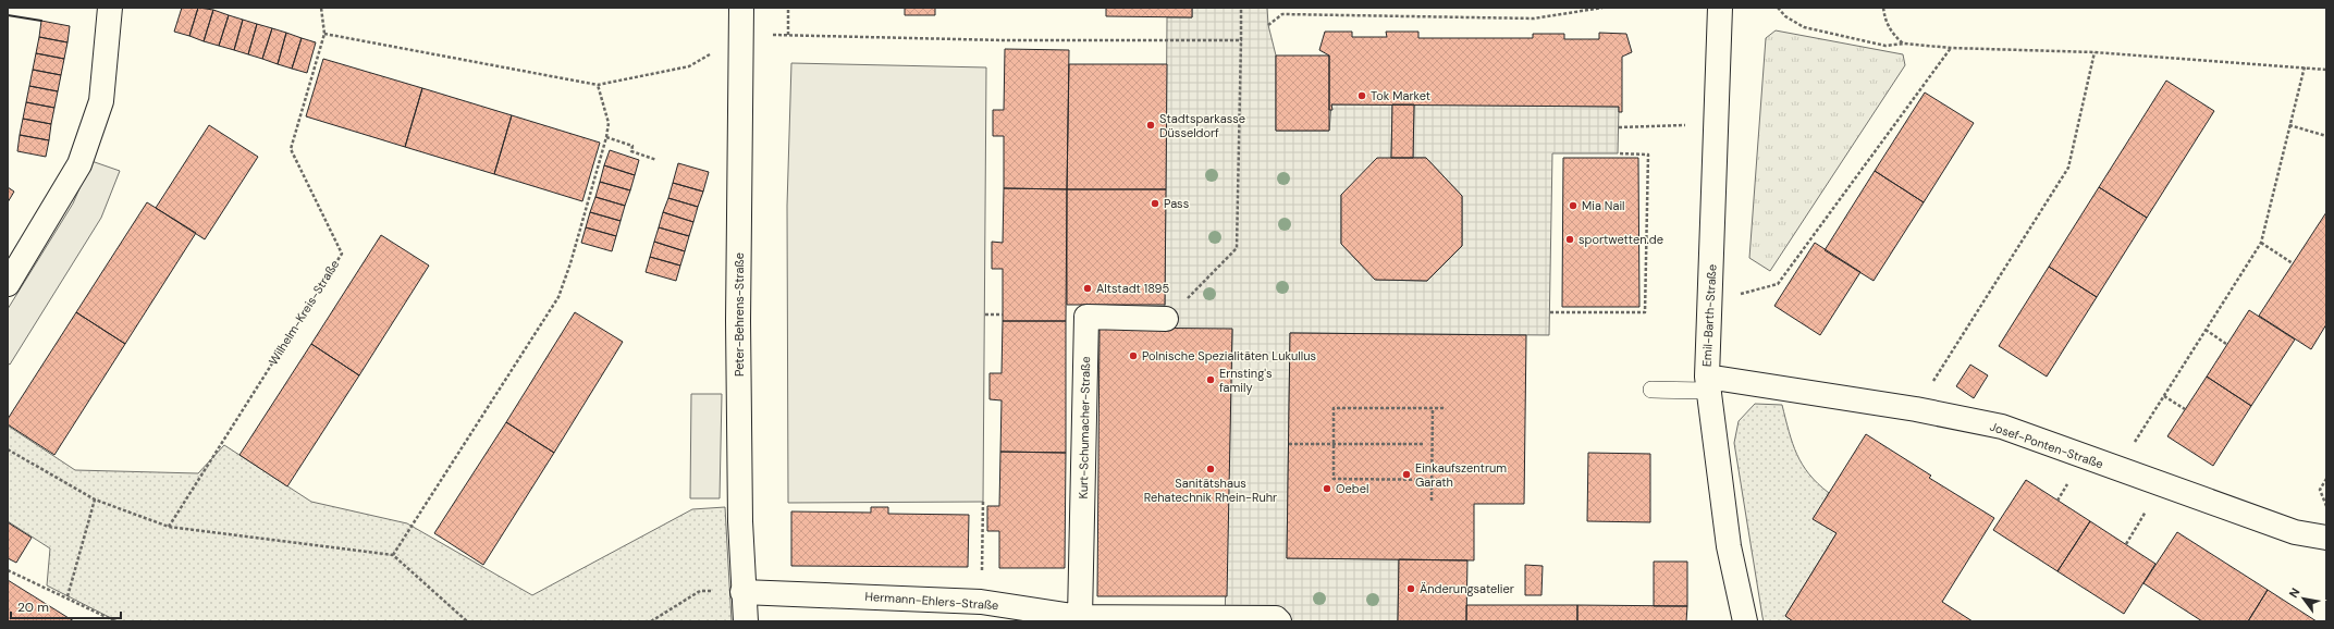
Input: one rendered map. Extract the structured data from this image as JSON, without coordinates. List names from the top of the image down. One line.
{"streets":{"street":["Peter-Behrens-Straße","Emil-Barth-Straße","Kurt-Schumacher-Straße","Josef-Ponten-Straße","Hermann-Ehlers-Straße"],"path":["Wilhelm-Kreis-Straße"]},"crossings":[["Peter-Behrens-Straße","Hermann-Ehlers-Straße"],["Emil-Barth-Straße","Josef-Ponten-Straße"],["Kurt-Schumacher-Straße","Hermann-Ehlers-Straße"]],"places":["Tok Market","Stadtsparkasse Düsseldorf","Pass","Mia Nail","sportwetten.de","Altstadt 1895","Polnische Spezialitäten Lukullus","Ernsting's family","Sanitätshaus Rehatechnik Rhein-Ruhr","Einkaufszentrum Garath","Oebel","Änderungsatelier"],"scale_bar":"20 m","north":"top left"}
